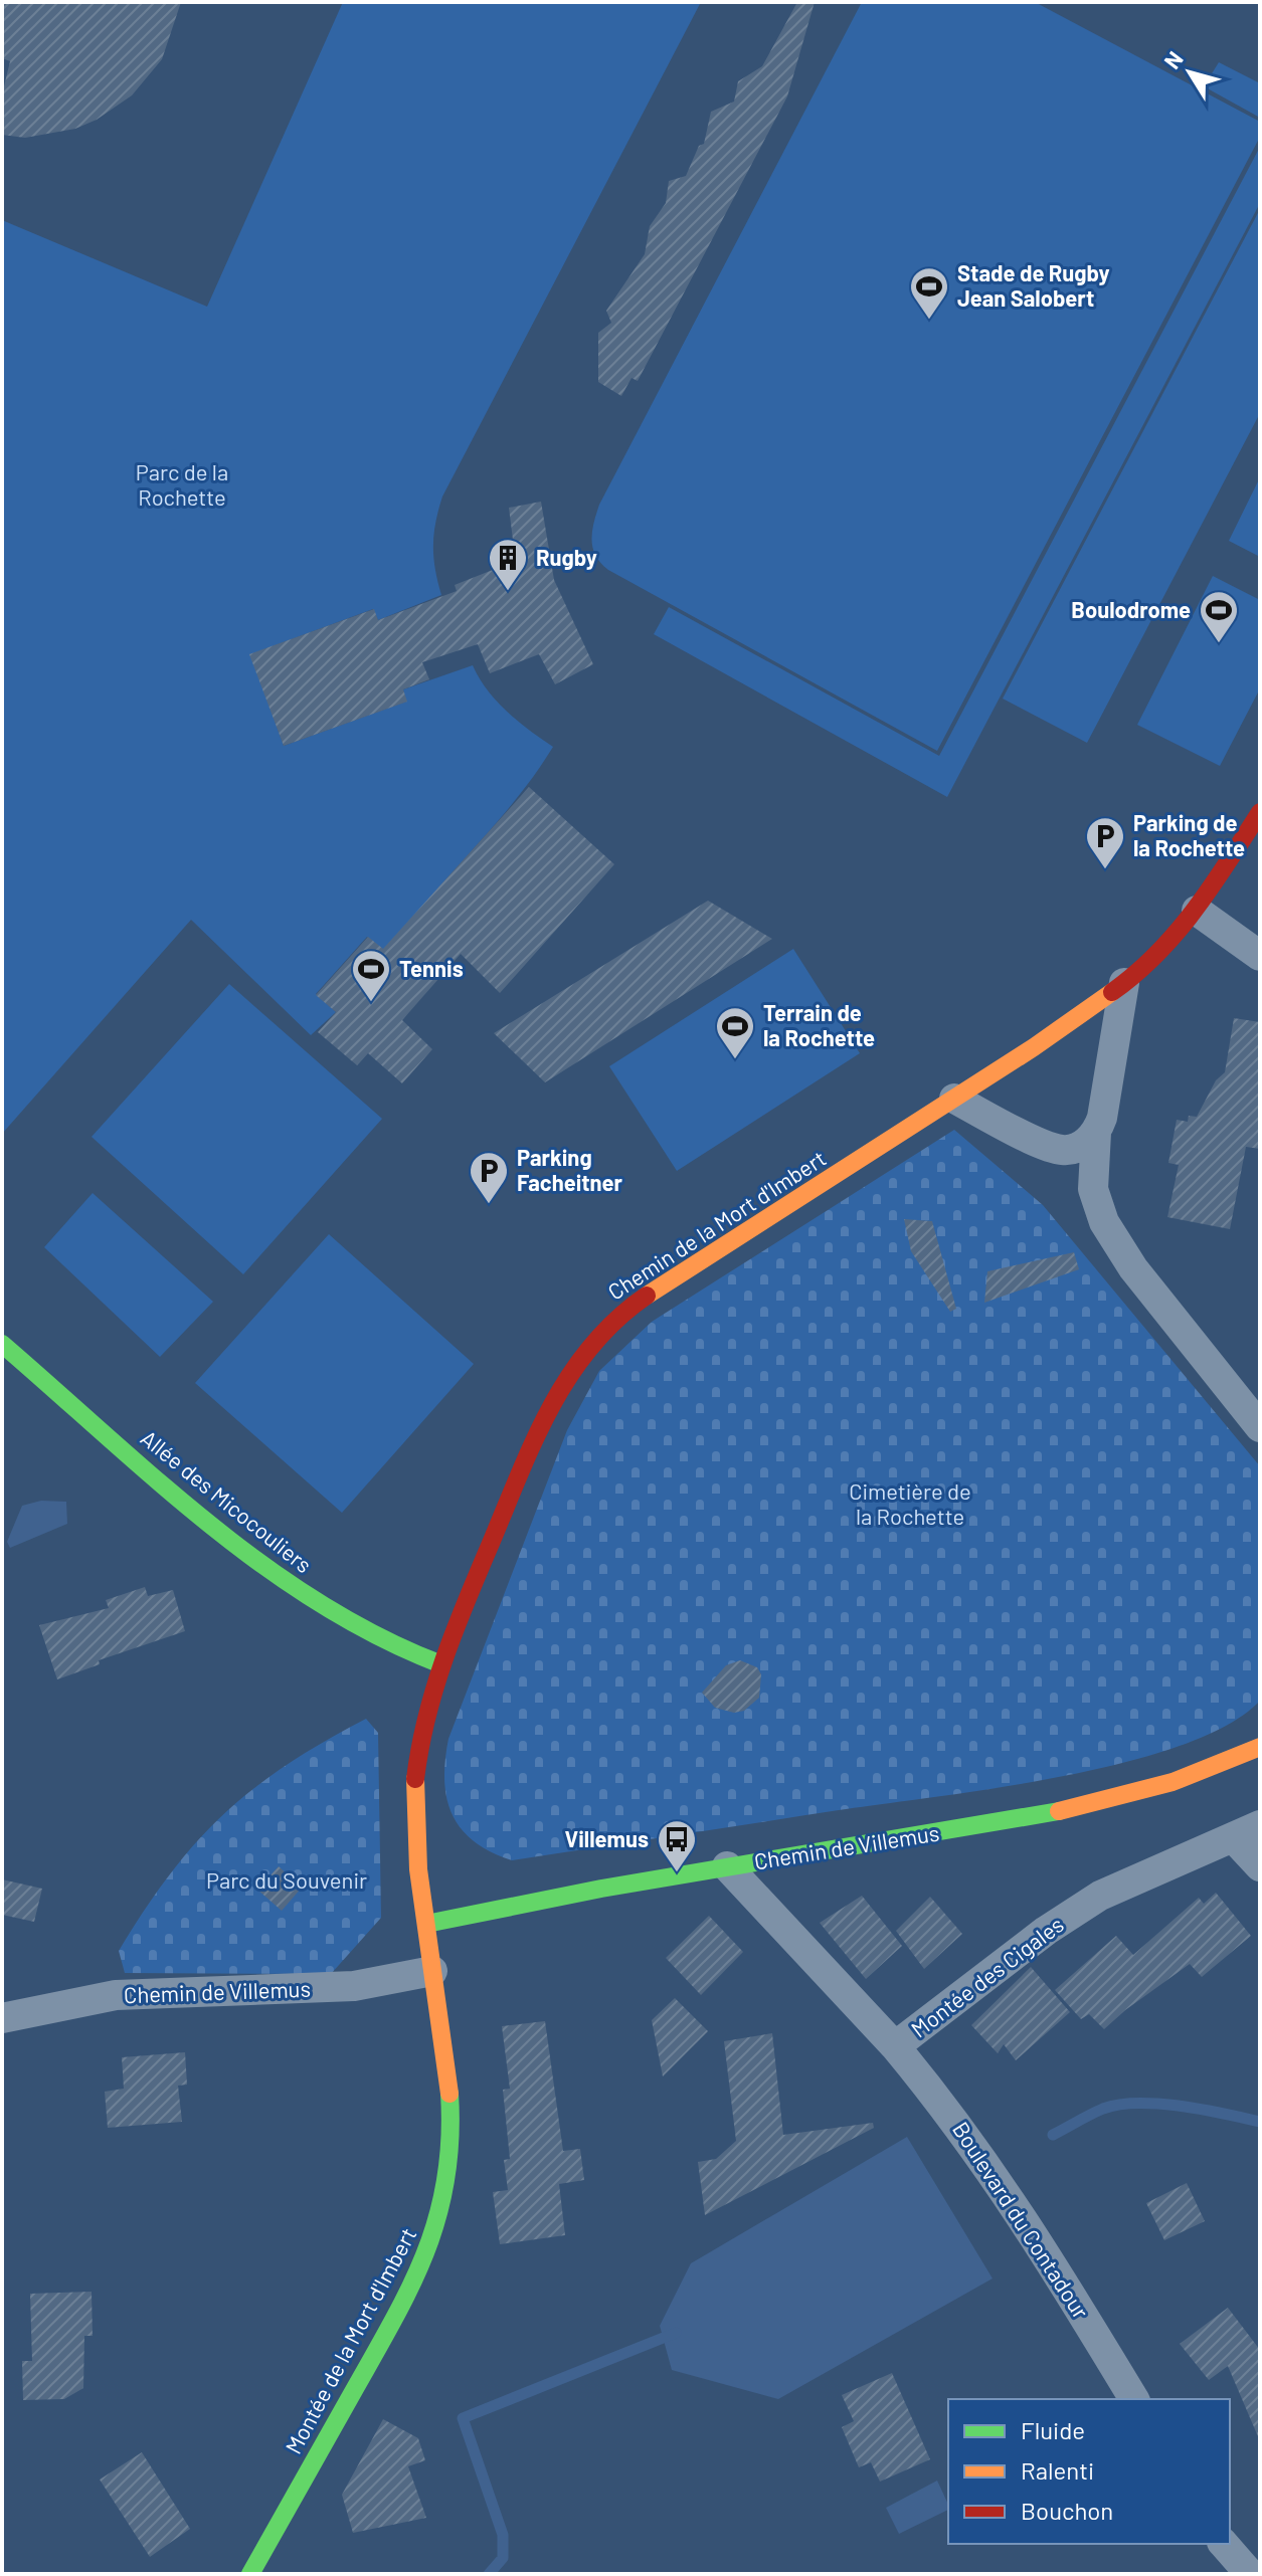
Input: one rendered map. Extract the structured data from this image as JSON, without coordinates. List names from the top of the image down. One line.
{"streets":{"street":["Chemin de la Mort d'Imbert","Allée des Micocouliers","Chemin de Villemus","Montée des Cigales","Boulevard du Contadour","Montée de la Mort d'Imbert"]},"crossings":[["Chemin de la Mort d'Imbert","Allée des Micocouliers"],["Chemin de la Mort d'Imbert","Chemin de Villemus"],["Chemin de la Mort d'Imbert","Montée de la Mort d'Imbert"],["Chemin de Villemus","Montée des Cigales"],["Chemin de Villemus","Montée de la Mort d'Imbert"],["Montée des Cigales","Boulevard du Contadour"]],"parks":["Parc de la Rochette","Cimetière de la Rochette","Parc du Souvenir"],"places":{"sports":["Stade de Rugby Jean Salobert","Boulodrome","Tennis","Terrain de la Rochette"],"building":["Rugby"],"parking":["Parking de la Rochette","Parking Facheitner"],"bus stop":["Villemus"]},"legend":["Fluide","Ralenti","Bouchon"],"north":"top left"}
